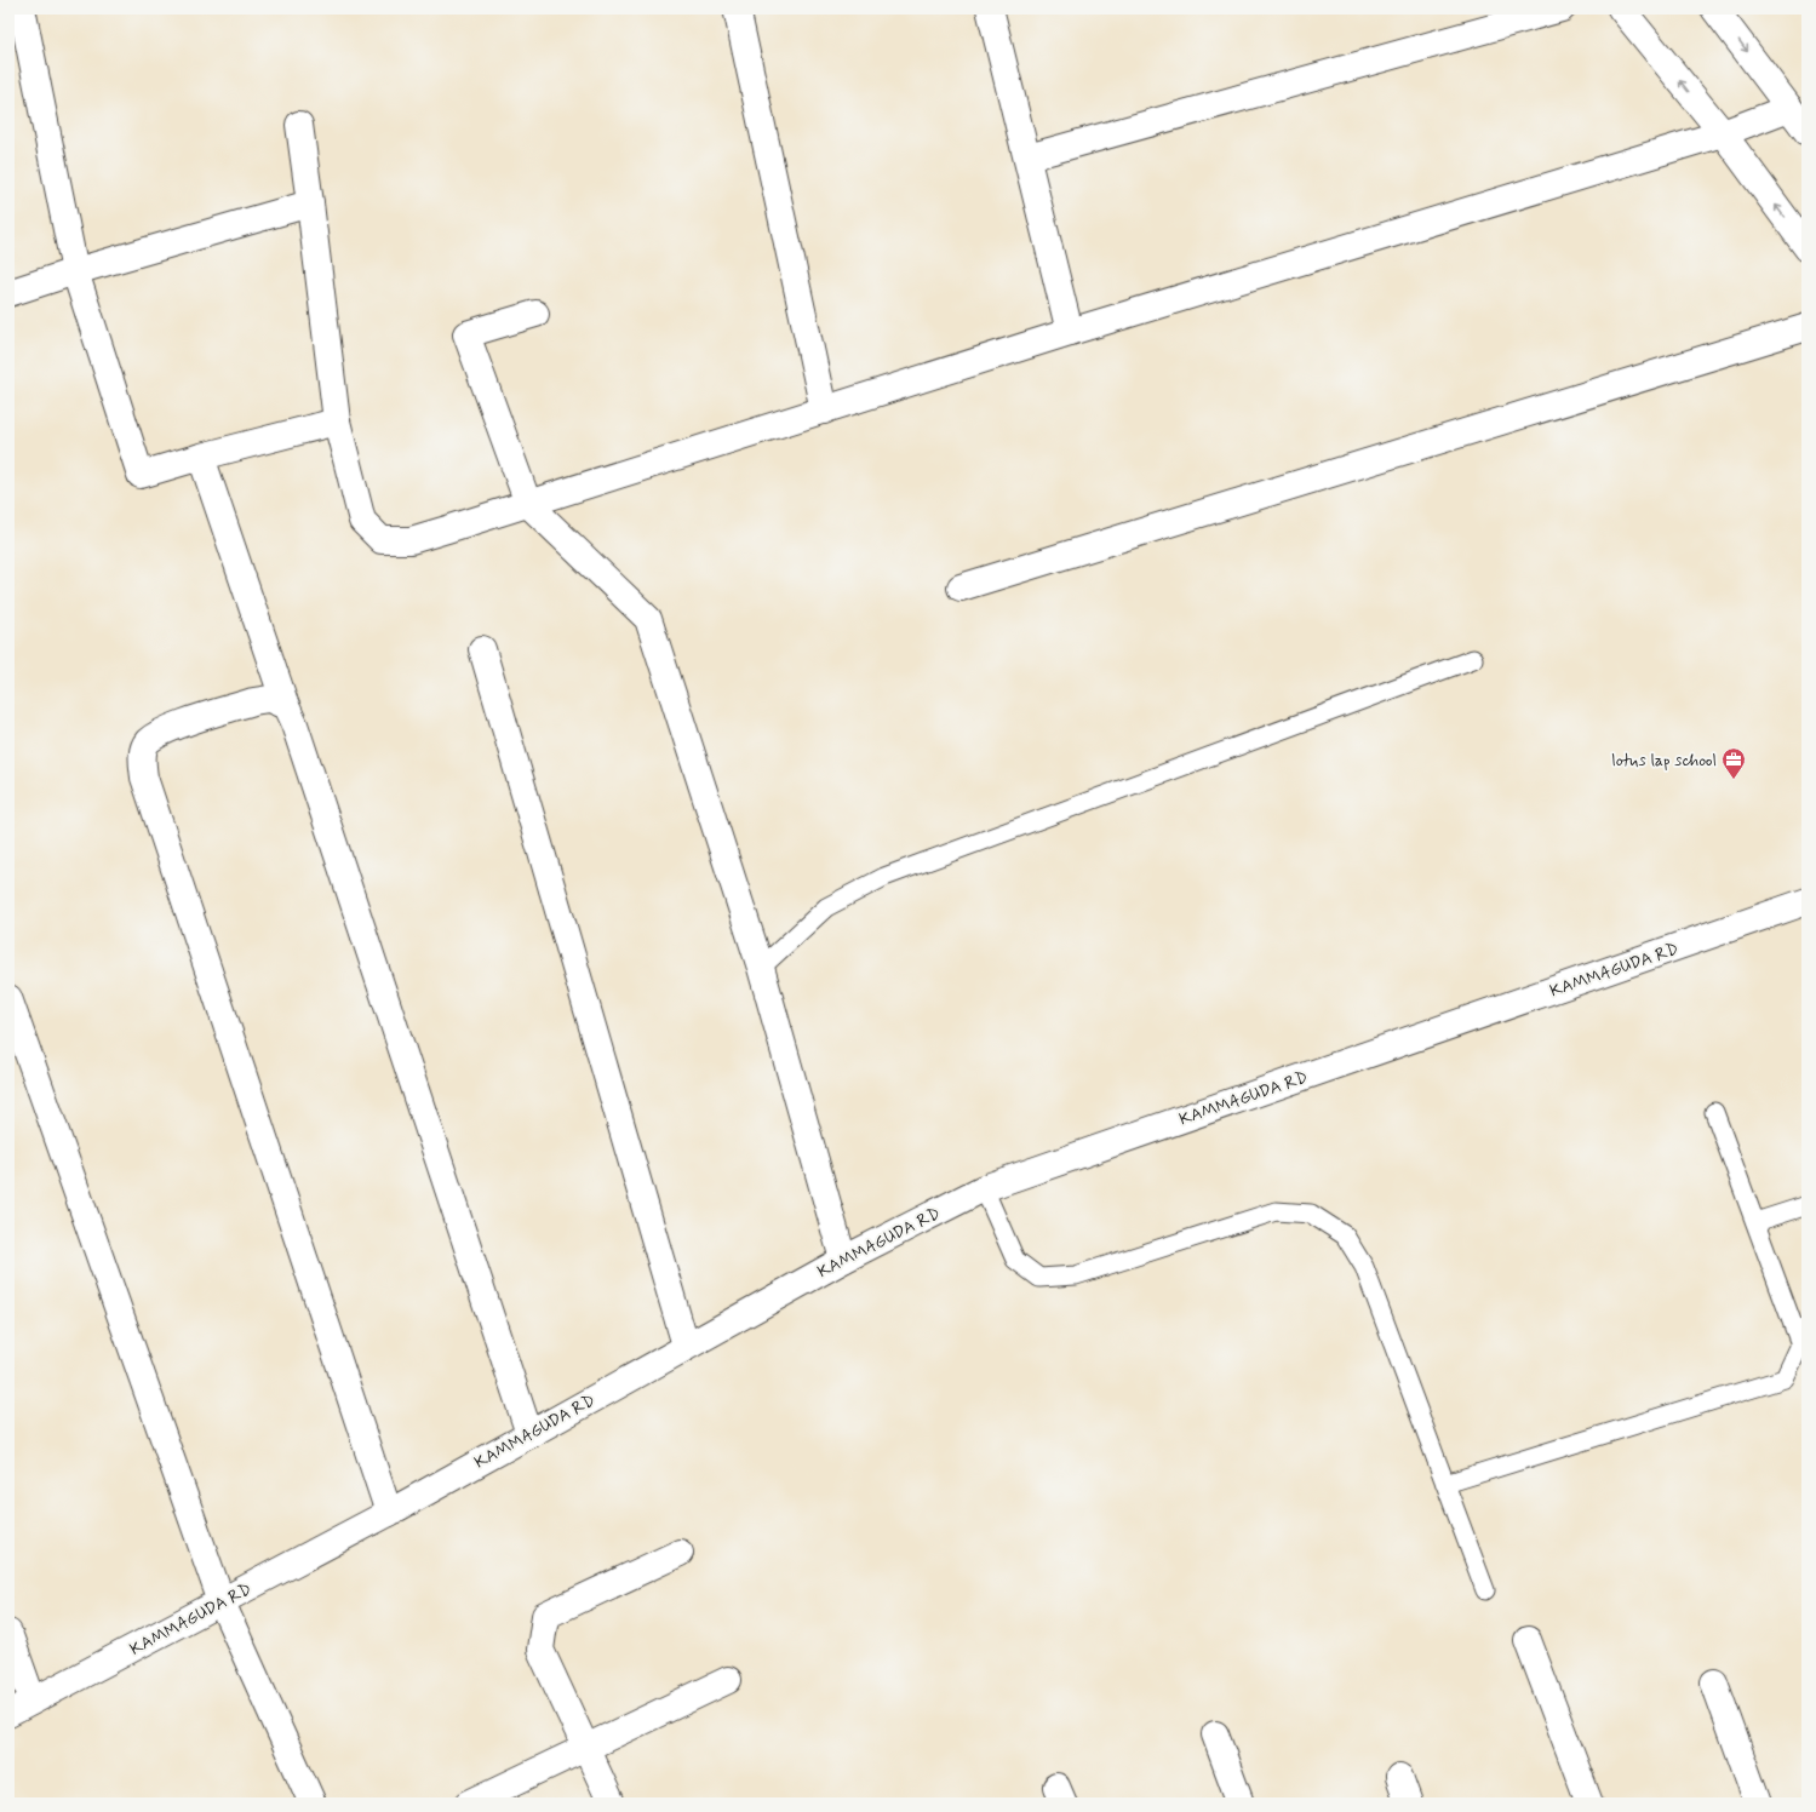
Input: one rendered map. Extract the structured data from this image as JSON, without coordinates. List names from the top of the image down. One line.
{"streets":{"street":["KAMMAGUDA RD"]},"places":{"office":["lotus lap school"]}}
